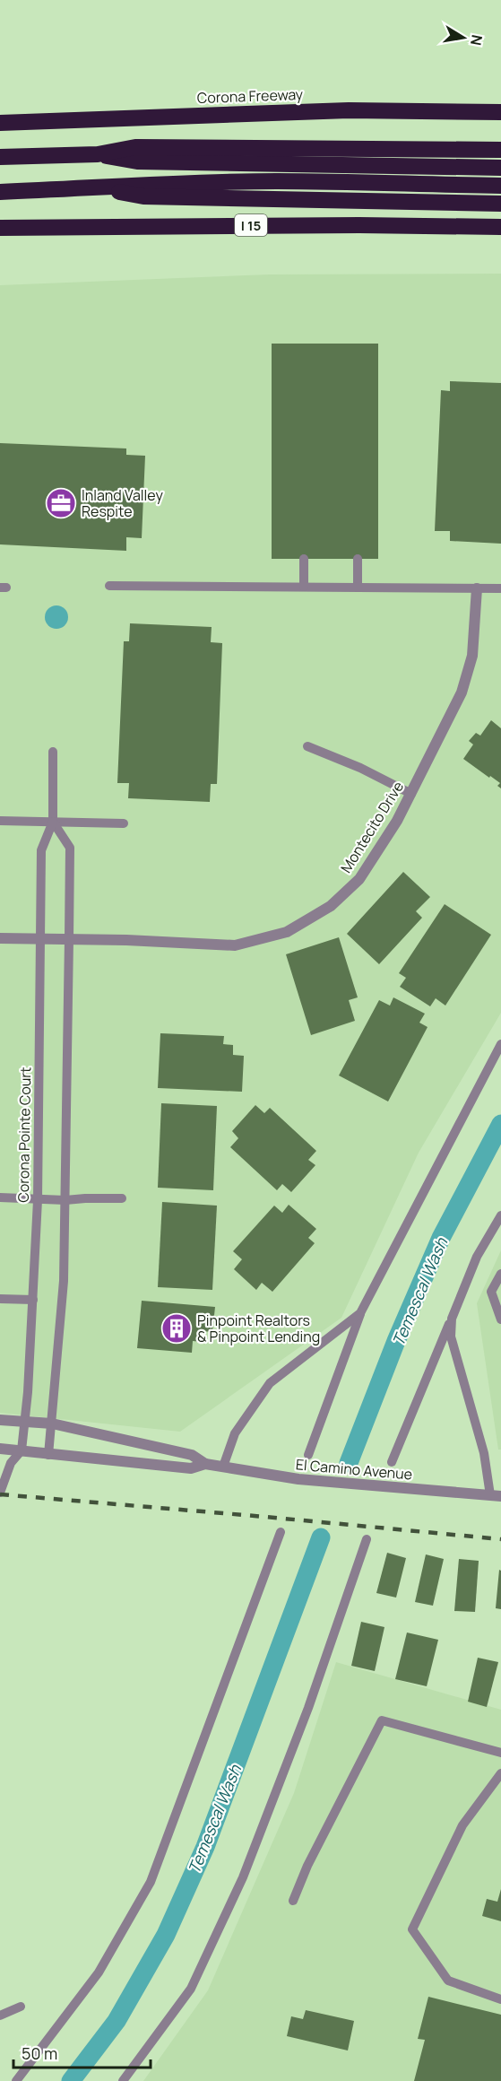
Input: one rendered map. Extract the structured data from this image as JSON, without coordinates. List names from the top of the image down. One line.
{"streets":{"highway":["Corona Freeway","I 15"],"street":["Montecito Drive","El Camino Avenue"],"lane":["Corona Pointe Court"]},"crossings":[["Montecito Drive","Corona Pointe Court"],["Corona Pointe Court","El Camino Avenue"]],"water":["Temescal Wash"],"places":{"office":["Inland Valley Respite"],"building":["Pinpoint Realtors & Pinpoint Lending"]},"scale_bar":"50 m","north":"right"}
